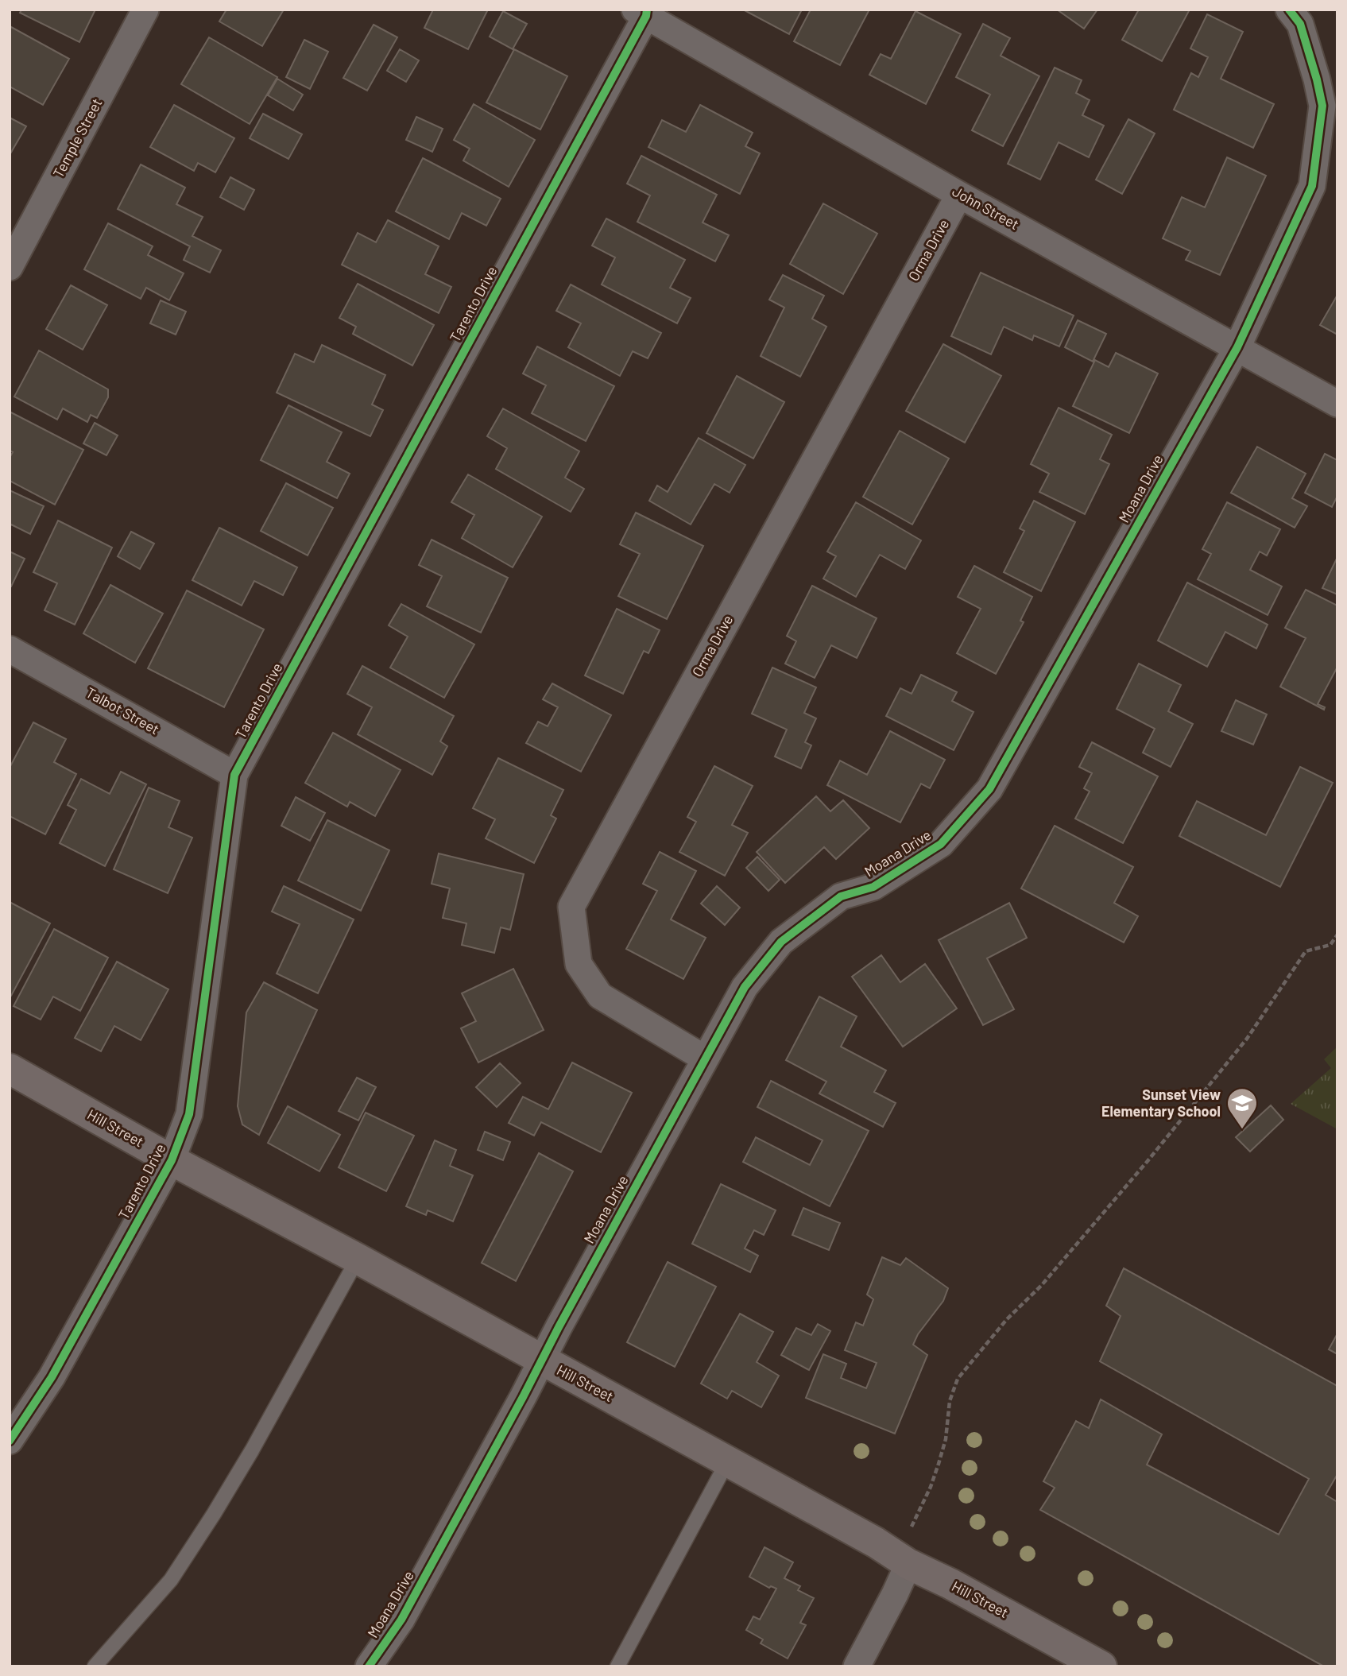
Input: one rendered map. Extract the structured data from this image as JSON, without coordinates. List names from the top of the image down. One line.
{"streets":{"street":["Temple Street","John Street","Orma Drive","Tarento Drive","Moana Drive","Talbot Street","Hill Street"]},"crossings":[["John Street","Orma Drive"],["John Street","Tarento Drive"],["John Street","Moana Drive"],["Orma Drive","Moana Drive"],["Tarento Drive","Talbot Street"],["Tarento Drive","Hill Street"],["Moana Drive","Hill Street"]],"places":{"school or university":["Sunset View Elementary School"]}}
